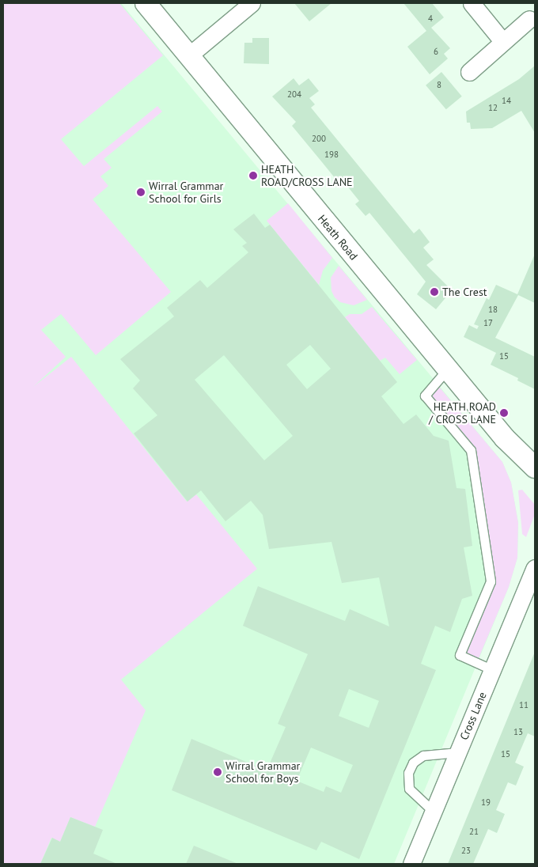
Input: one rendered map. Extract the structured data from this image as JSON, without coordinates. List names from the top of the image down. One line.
{"streets":{"street":["Heath Road","Cross Lane"]},"places":["HEATH ROAD/CROSS LANE","Wirral Grammar School for Girls","The Crest","HEATH ROAD / CROSS LANE","Wirral Grammar School for Boys"],"house_numbers":["4","6","8","204","14","12","200","198","18","17","15","11","13","15","19","21","23"]}
